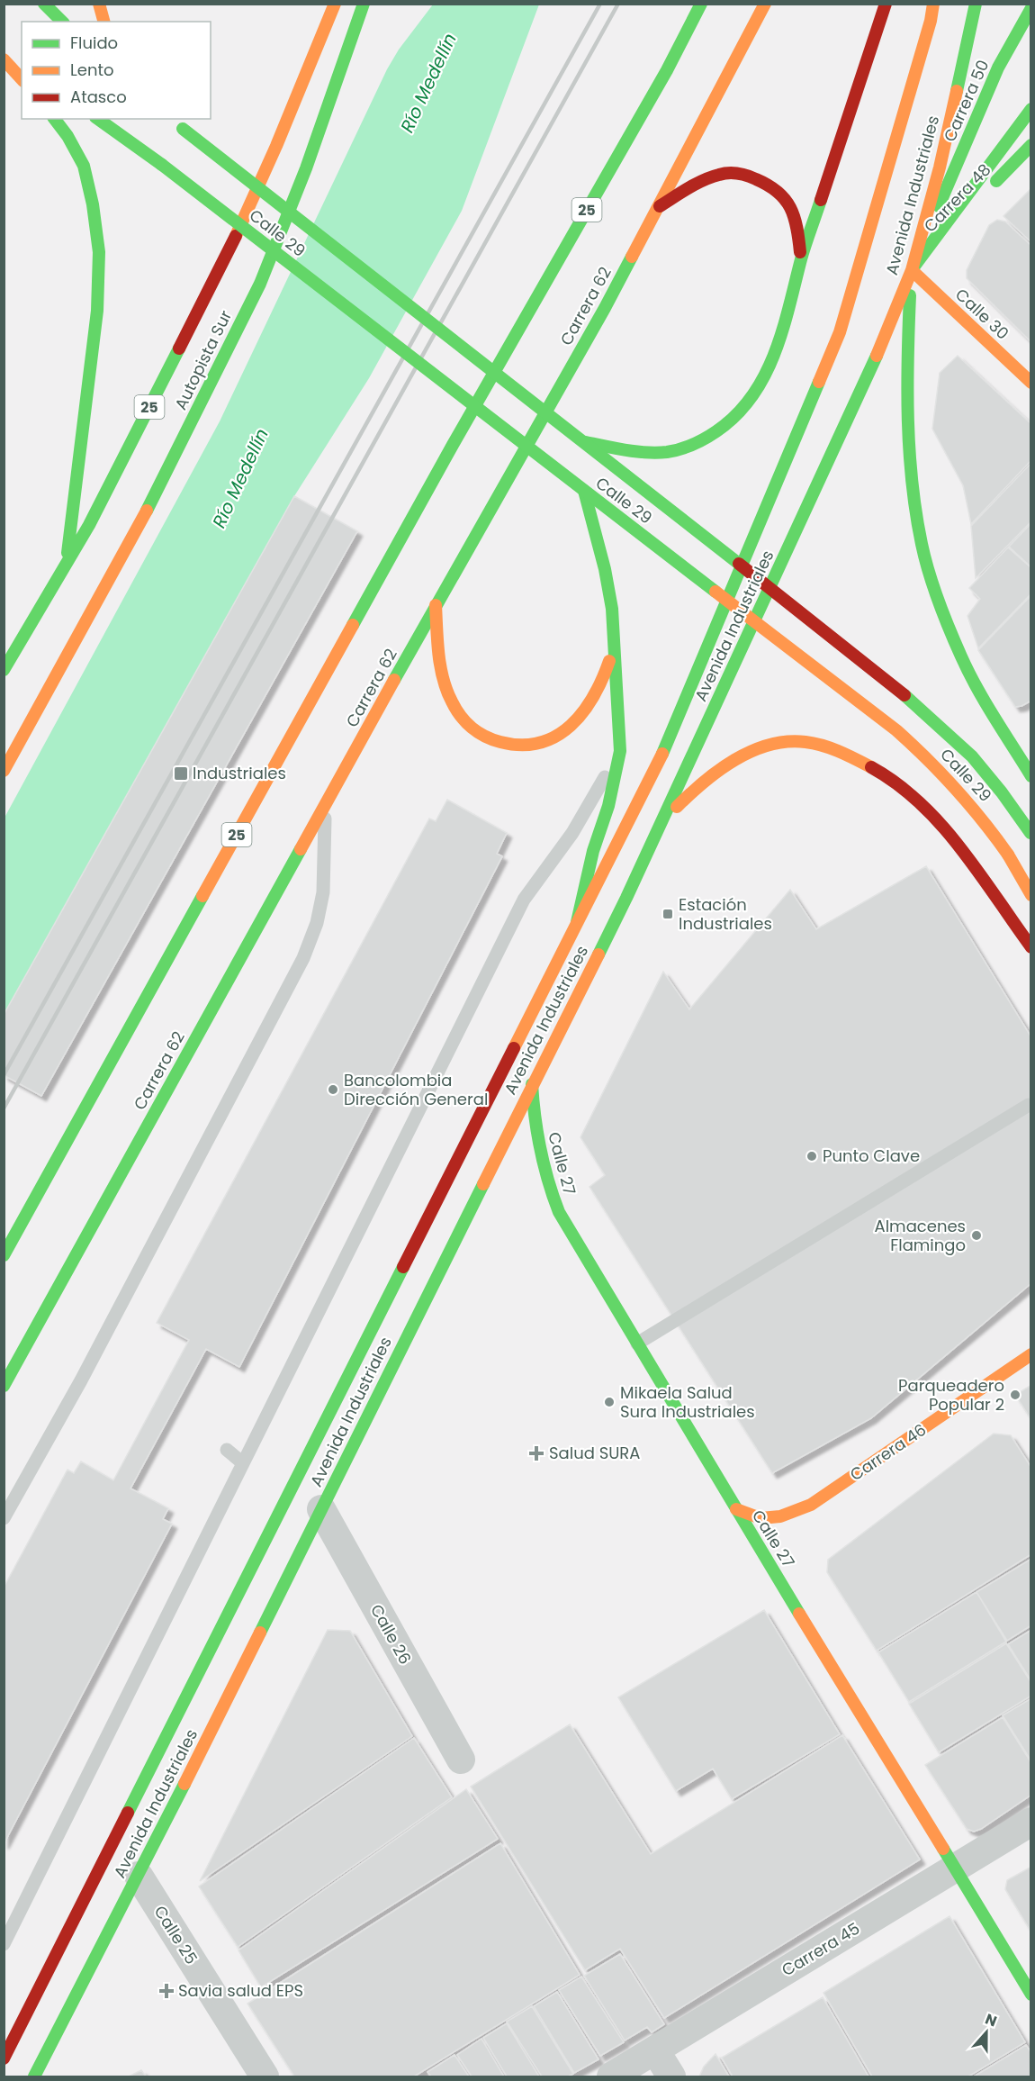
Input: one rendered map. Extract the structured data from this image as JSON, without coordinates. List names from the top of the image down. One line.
{"streets":{"main road":["Carrera 50","Avenida Industriales","Carrera 48","25","Calle 29","Carrera 62","Calle 30","Autopista Sur","Calle 27","Carrera 46"],"street":["Calle 26","Calle 25","Carrera 45"]},"crossings":[["Carrera 50","Avenida Industriales"],["Carrera 50","Carrera 48"],["Carrera 50","Calle 30"],["Avenida Industriales","Carrera 48"],["Avenida Industriales","Calle 30"],["Avenida Industriales","Calle 27"],["Avenida Industriales","Calle 26"],["Avenida Industriales","Calle 25"],["Carrera 48","Calle 30"],["Calle 27","Carrera 46"],["Calle 27","Carrera 45"]],"water":["Río Medellín"],"places":{"transit":["Industriales","Estación Industriales"],"other":["Bancolombia Dirección General","Punto Clave","Almacenes Flamingo","Parqueadero Popular 2","Mikaela Salud Sura Industriales"],"health":["Salud SURA","Savia salud EPS"]},"legend":["Fluido","Lento","Atasco"],"north":"top"}
